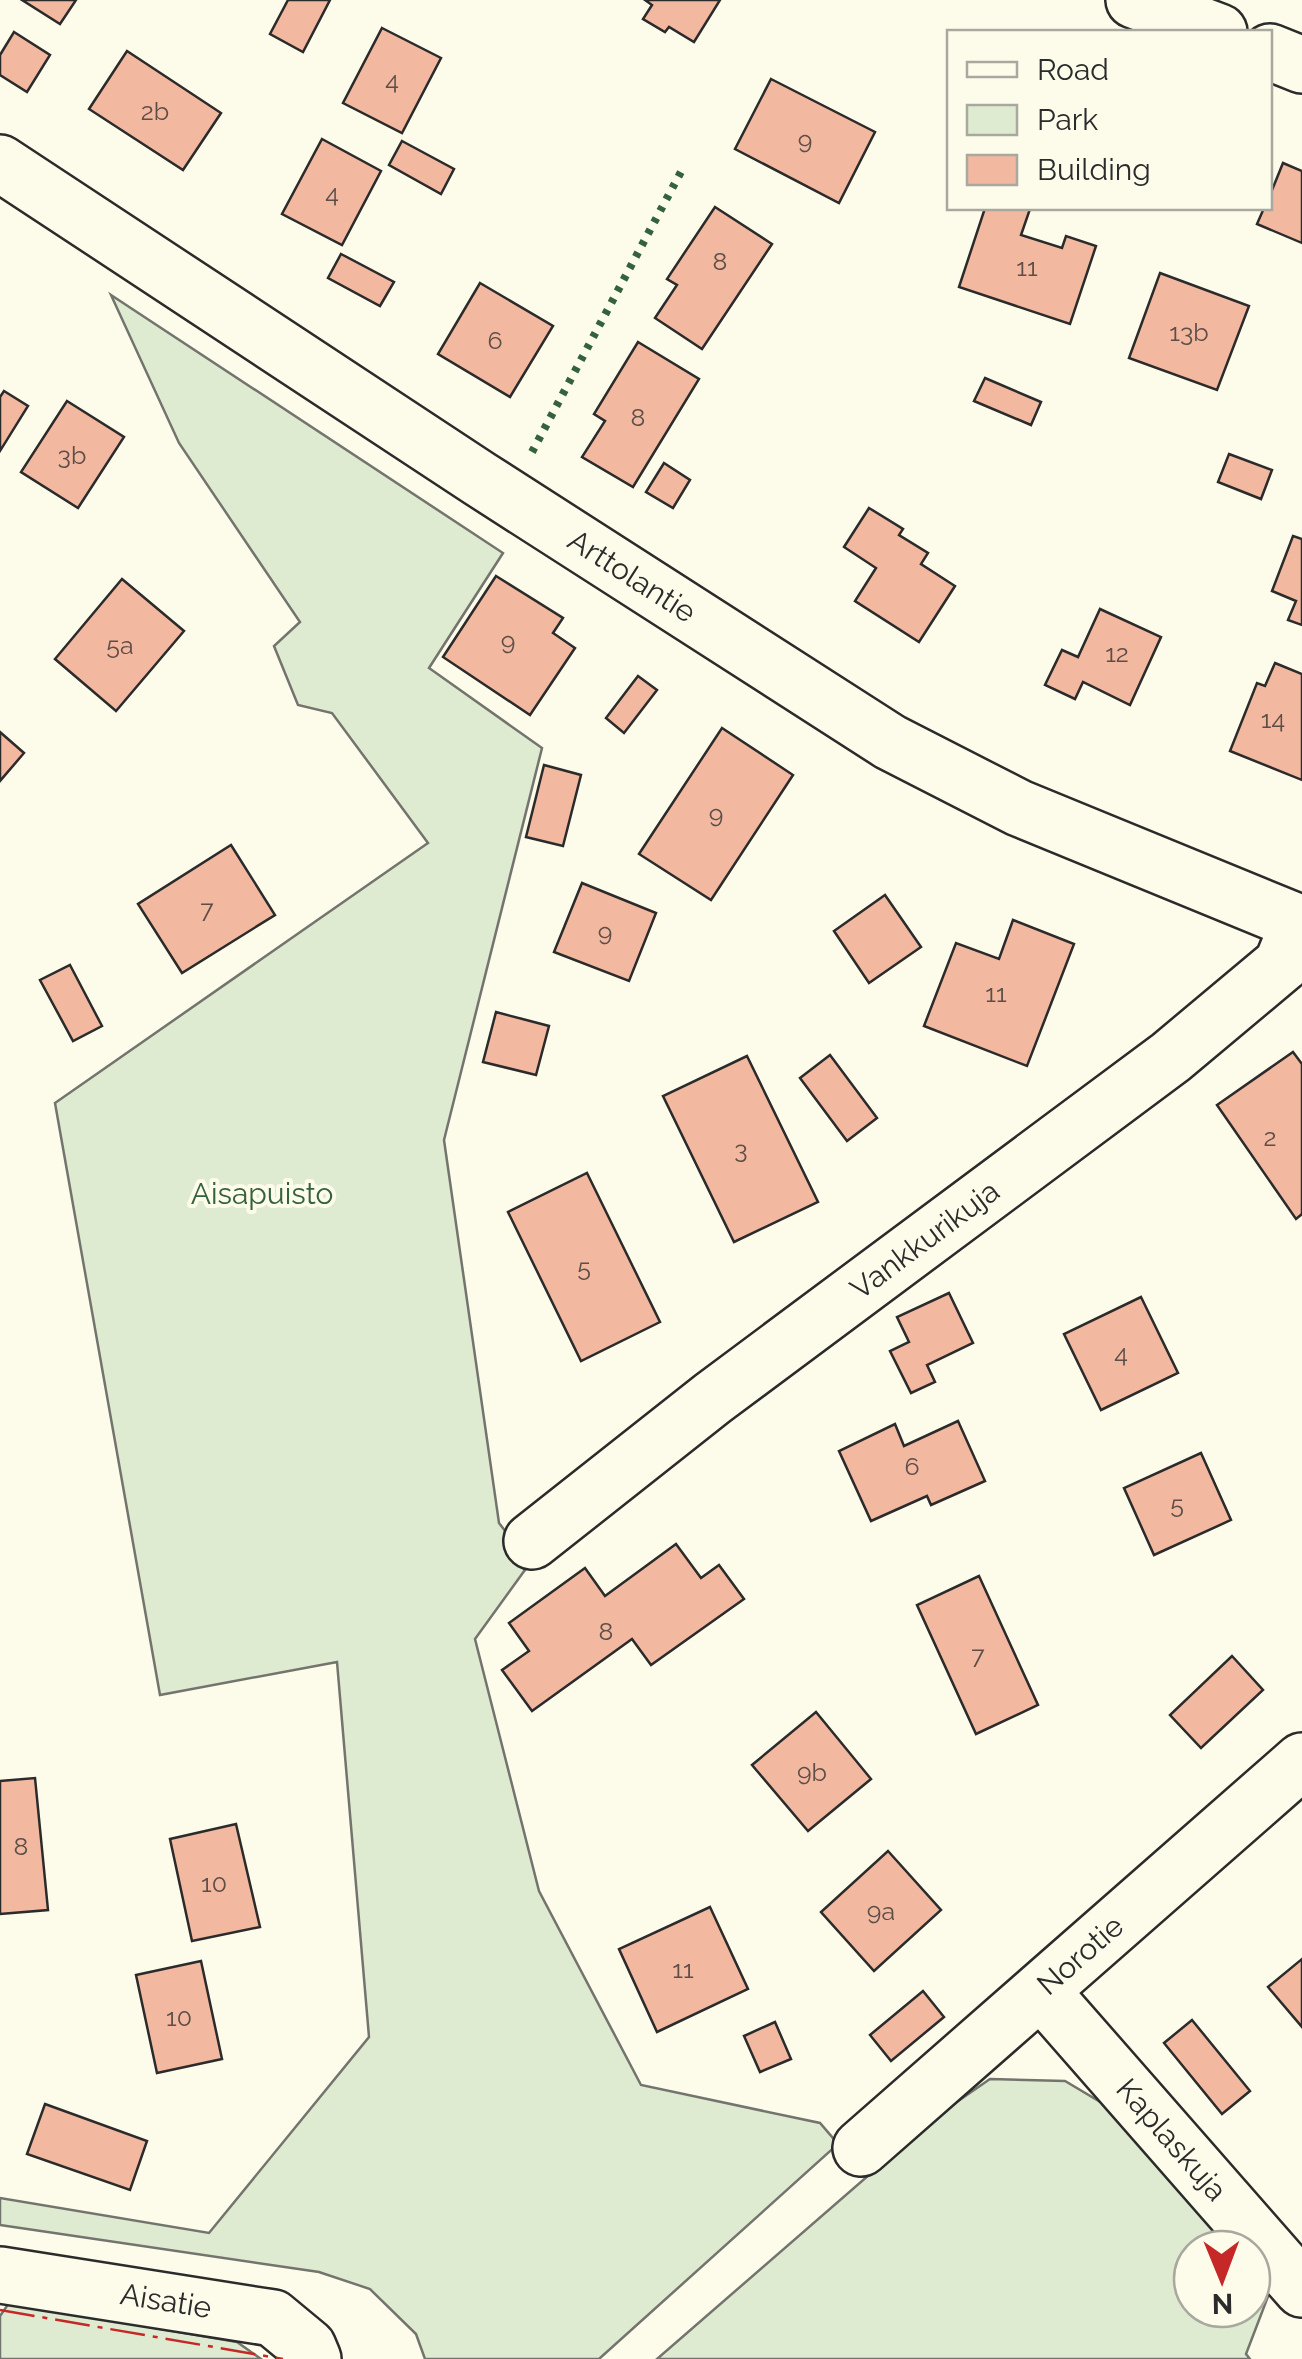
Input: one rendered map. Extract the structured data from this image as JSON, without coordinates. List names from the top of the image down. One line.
{"streets":{"street":["Arttolantie","Vankkurikuja","Norotie","Kaplaskuja","Aisatie"]},"crossings":[["Arttolantie","Vankkurikuja"],["Norotie","Kaplaskuja"]],"parks":["Aisapuisto"],"house_numbers":["4","2b","9","4","8","11","13b","6","8","3b","9","5a","12","14","9","7","9","11","2","3","5","4","6","5","8","7","9b","8","10","9a","11","10"],"legend":["Road","Park","Building"],"north":"bottom"}
